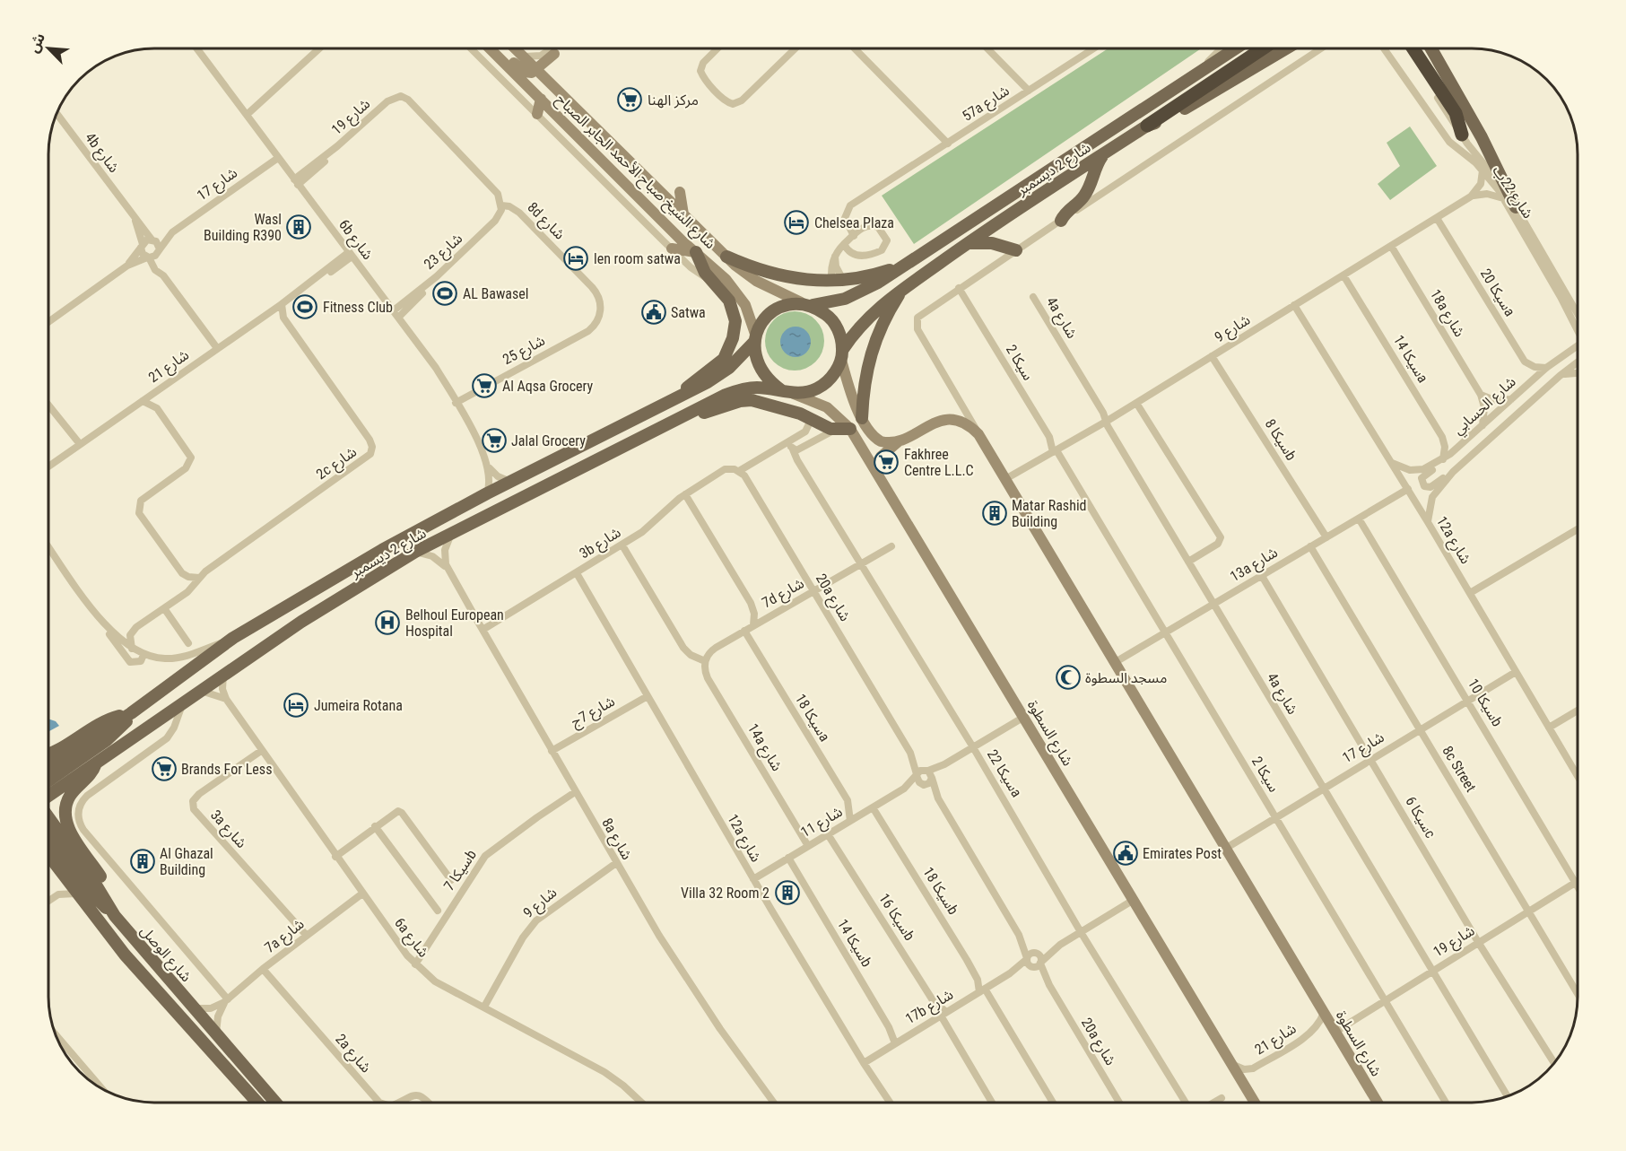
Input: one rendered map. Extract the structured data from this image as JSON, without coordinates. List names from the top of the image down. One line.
{"streets":{"main road":["شارع 2 ديسمبر","شارع الشيخ صباح الأحمد الجابر الصباح","شارع السطوة","شارع الوصل"],"street":["57a شارع","شارع 19","4b شارع","شارع 17","شارع 22ب","8d شارع","6b شارع","شارع 23","سيكا 20a","18a شارع","4a شارع","شارع 9","شارع 25","سيكا 14a","سيكا 2","شارع 21","شارع الحسابي","سيكا 8b","2c شارع","12a شارع","3b شارع","13a شارع","7d شارع","20a شارع","سيكا 10b","شارع 7ج","سيكا 18a","14a شارع","8c Street","سيكا 22a","سيكا 6c","شارع 11","3a شارع","8a شارع","سيكا 7b","سيكا 18b","سيكا 16b","7a شارع","6a شارع","سيكا 14b","17b شارع","2a شارع"]},"crossings":[["شارع 19","8d شارع"],["شارع 19","6b شارع"],["شارع 19","4a شارع"],["شارع 19","سيكا 2"],["شارع 19","سيكا 10b"],["شارع 19","شارع السطوة"],["شارع 19","8c Street"],["شارع 19","سيكا 6c"],["4b شارع","شارع 17"],["شارع 2 ديسمبر","شارع الشيخ صباح الأحمد الجابر الصباح"],["شارع 2 ديسمبر","6b شارع"],["شارع 2 ديسمبر","شارع السطوة"],["شارع 2 ديسمبر","8a شارع"],["شارع 2 ديسمبر","6a شارع"],["شارع الشيخ صباح الأحمد الجابر الصباح","شارع السطوة"],["شارع 17","6b شارع"],["شارع 17","4a شارع"],["شارع 17","سيكا 2"],["شارع 17","12a شارع"],["شارع 17","سيكا 10b"],["شارع 17","شارع السطوة"],["شارع 17","8c Street"],["شارع 17","سيكا 6c"],["8d شارع","شارع 23"],["8d شارع","شارع 25"],["6b شارع","شارع 23"],["6b شارع","شارع 25"],["6b شارع","شارع 21"],["سيكا 20a","شارع 9"],["سيكا 20a","شارع الحسابي"],["18a شارع","شارع 9"],["18a شارع","شارع الحسابي"],["4a شارع","شارع 9"],["4a شارع","13a شارع"],["شارع 9","سيكا 14a"],["شارع 9","سيكا 2"],["شارع 9","سيكا 8b"],["شارع 9","12a شارع"],["شارع 9","شارع السطوة"],["شارع 9","8a شارع"],["شارع 9","6a شارع"],["سيكا 14a","شارع الحسابي"],["سيكا 2","13a شارع"],["سيكا 2","شارع السطوة"],["شارع 21","2c شارع"],["شارع 21","شارع السطوة"],["شارع الحسابي","12a شارع"],["سيكا 8b","13a شارع"],["12a شارع","3b شارع"],["12a شارع","13a شارع"],["12a شارع","شارع 7ج"],["12a شارع","شارع 11"],["12a شارع","17b شارع"],["3b شارع","20a شارع"],["3b شارع","8a شارع"],["13a شارع","سيكا 10b"],["13a شارع","شارع السطوة"],["13a شارع","8c Street"],["13a شارع","سيكا 6c"],["7d شارع","20a شارع"],["7d شارع","سيكا 18a"],["7d شارع","14a شارع"],["7d شارع","سيكا 22a"],["20a شارع","شارع 11"],["20a شارع","17b شارع"],["شارع 7ج","8a شارع"],["سيكا 18a","شارع 11"],["شارع السطوة","17b شارع"],["14a شارع","شارع 11"],["سيكا 22a","17b شارع"],["شارع 11","سيكا 18b"],["شارع 11","سيكا 16b"],["شارع 11","سيكا 14b"],["3a شارع","7a شارع"],["3a شارع","6a شارع"],["8a شارع","سيكا 7b"],["سيكا 7b","6a شارع"],["سيكا 18b","17b شارع"],["سيكا 16b","17b شارع"],["7a شارع","6a شارع"],["7a شارع","شارع الوصل"],["7a شارع","2a شارع"],["سيكا 14b","17b شارع"]],"places":{"supermarket":["مركز الهنا","Al Aqsa Grocery","Jalal Grocery","Fakhree Centre L.L.C","Brands For Less"],"hotel":["Chelsea Plaza","len room satwa","Jumeira Rotana"],"building":["Wasl Building R390","Matar Rashid Building","Al Ghazal Building","Villa 32 Room 2"],"sports":["AL Bawasel","Fitness Club"],"public building":["Satwa","Emirates Post"],"hospital":["Belhoul European Hospital"],"mosque":["مسجد السطوة"]},"north":"top left"}
